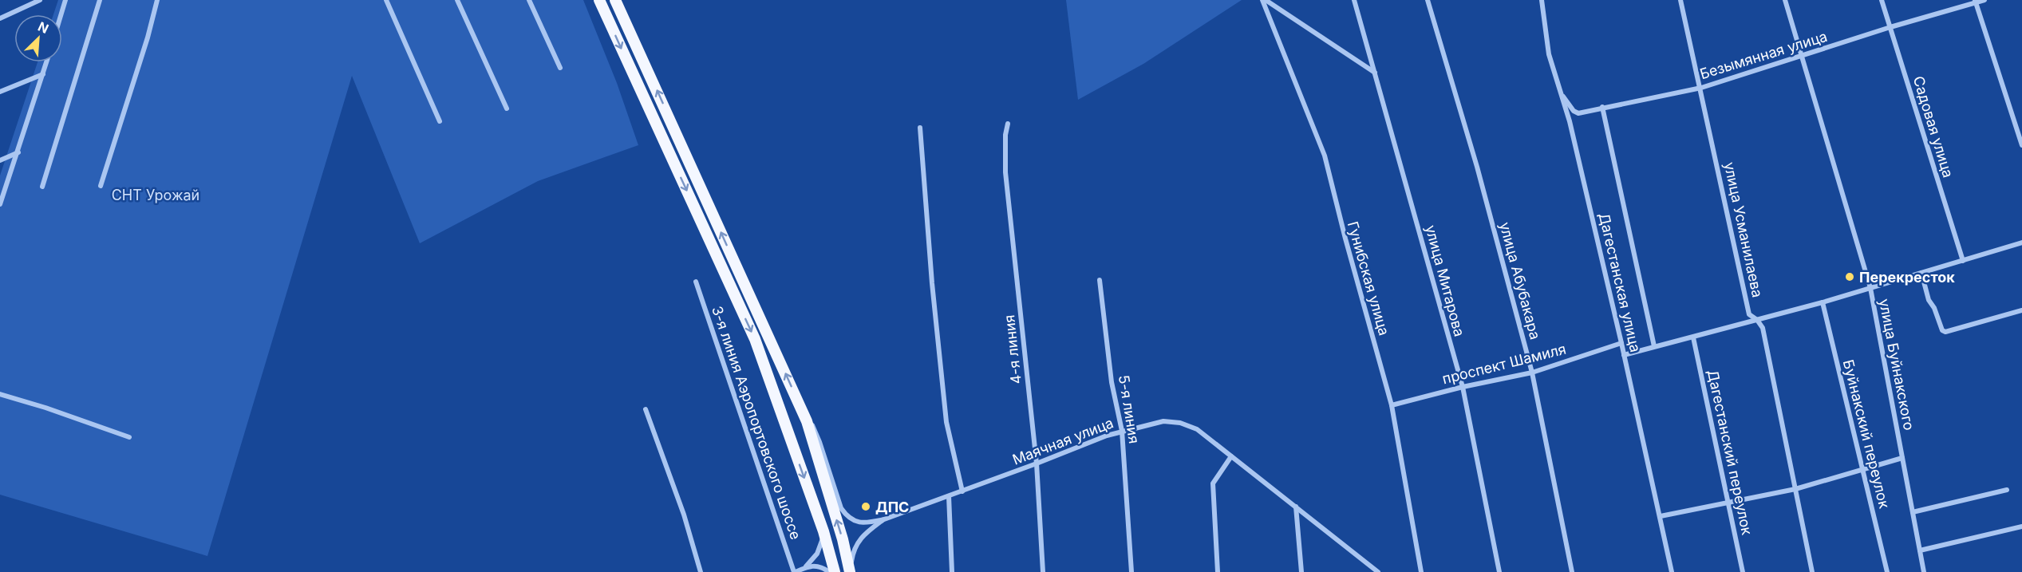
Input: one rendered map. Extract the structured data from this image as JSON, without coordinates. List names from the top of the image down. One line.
{"streets":{"street":["Безымянная улица","Садовая улица","улица Усманилаева","Гунибская улица","улица Митарова","улица Абубакара","Дагестанская улица","4-я линия","проспект Шамиля","улица Буйнакского","5-я линия","3-я линия Аэропортовского шоссе","Буйнакский переулок","Маячная улица","Дагестанский переулок"]},"crossings":[["Безымянная улица","Садовая улица"],["Безымянная улица","улица Усманилаева"],["Безымянная улица","Дагестанская улица"],["Безымянная улица","улица Буйнакского"],["Гунибская улица","проспект Шамиля"],["улица Митарова","проспект Шамиля"],["улица Абубакара","проспект Шамиля"],["Дагестанская улица","проспект Шамиля"],["4-я линия","Маячная улица"],["5-я линия","Маячная улица"]],"parks":["СНТ Урожай"],"places":["Перекресток","ДПС"],"north":"top right"}
